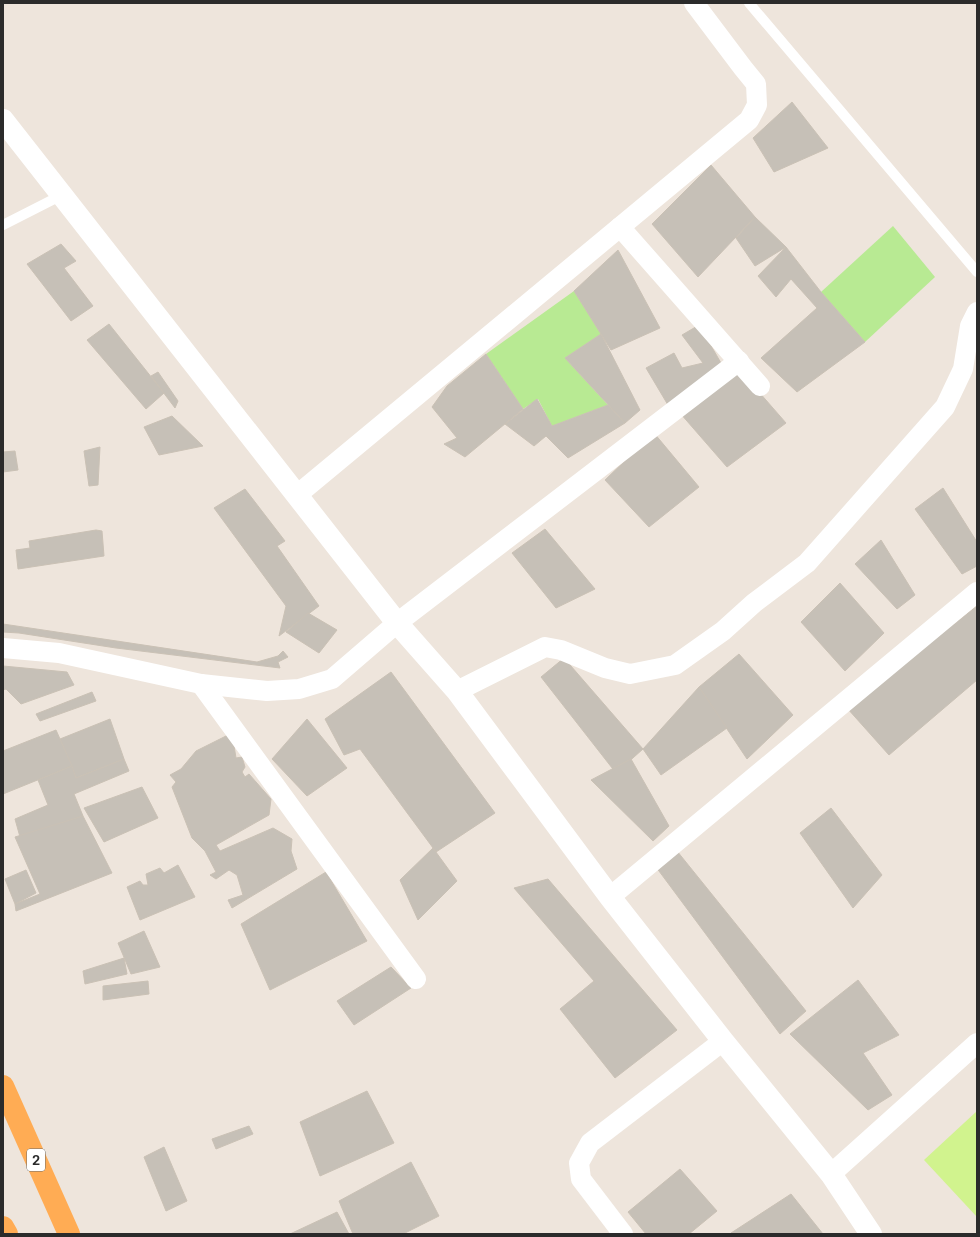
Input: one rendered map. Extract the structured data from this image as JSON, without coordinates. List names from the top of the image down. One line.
{"streets":{"highway":["2"]}}
